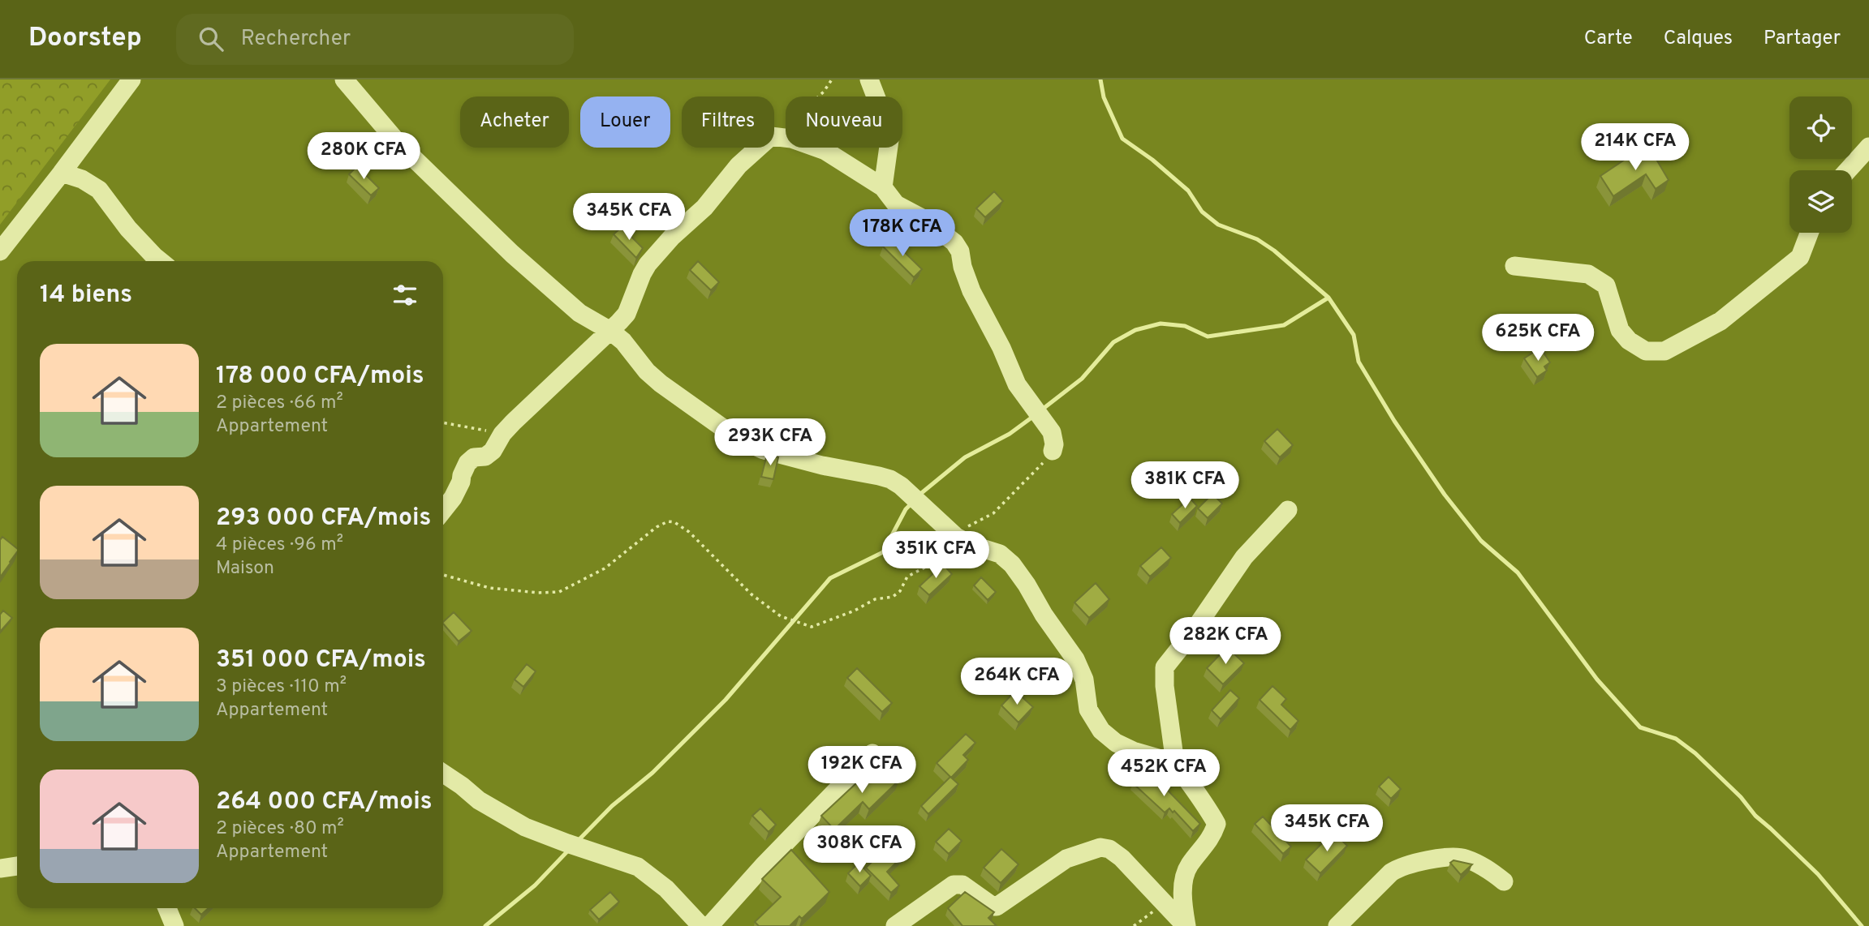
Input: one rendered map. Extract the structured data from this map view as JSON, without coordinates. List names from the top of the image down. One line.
{"page":{"header":"Doorstep","search":"Rechercher","nav":["Carte","Calques","Partager"],"chip":["Acheter","Louer","Filtres","Nouveau"],"price":["214K CFA","280K CFA","345K CFA","178K CFA","625K CFA","293K CFA","381K CFA","351K CFA","282K CFA","264K CFA","192K CFA","452K CFA","345K CFA","308K CFA"],"heading":"14 biens","list":[{"name":"178 000 CFA/mois","note":"2 pièces · 66 m² · Appartement"},{"name":"293 000 CFA/mois","note":"4 pièces · 96 m² · Maison"},{"name":"351 000 CFA/mois","note":"3 pièces · 110 m² · Appartement"},{"name":"264 000 CFA/mois","note":"2 pièces · 80 m² · Appartement"}]}}
